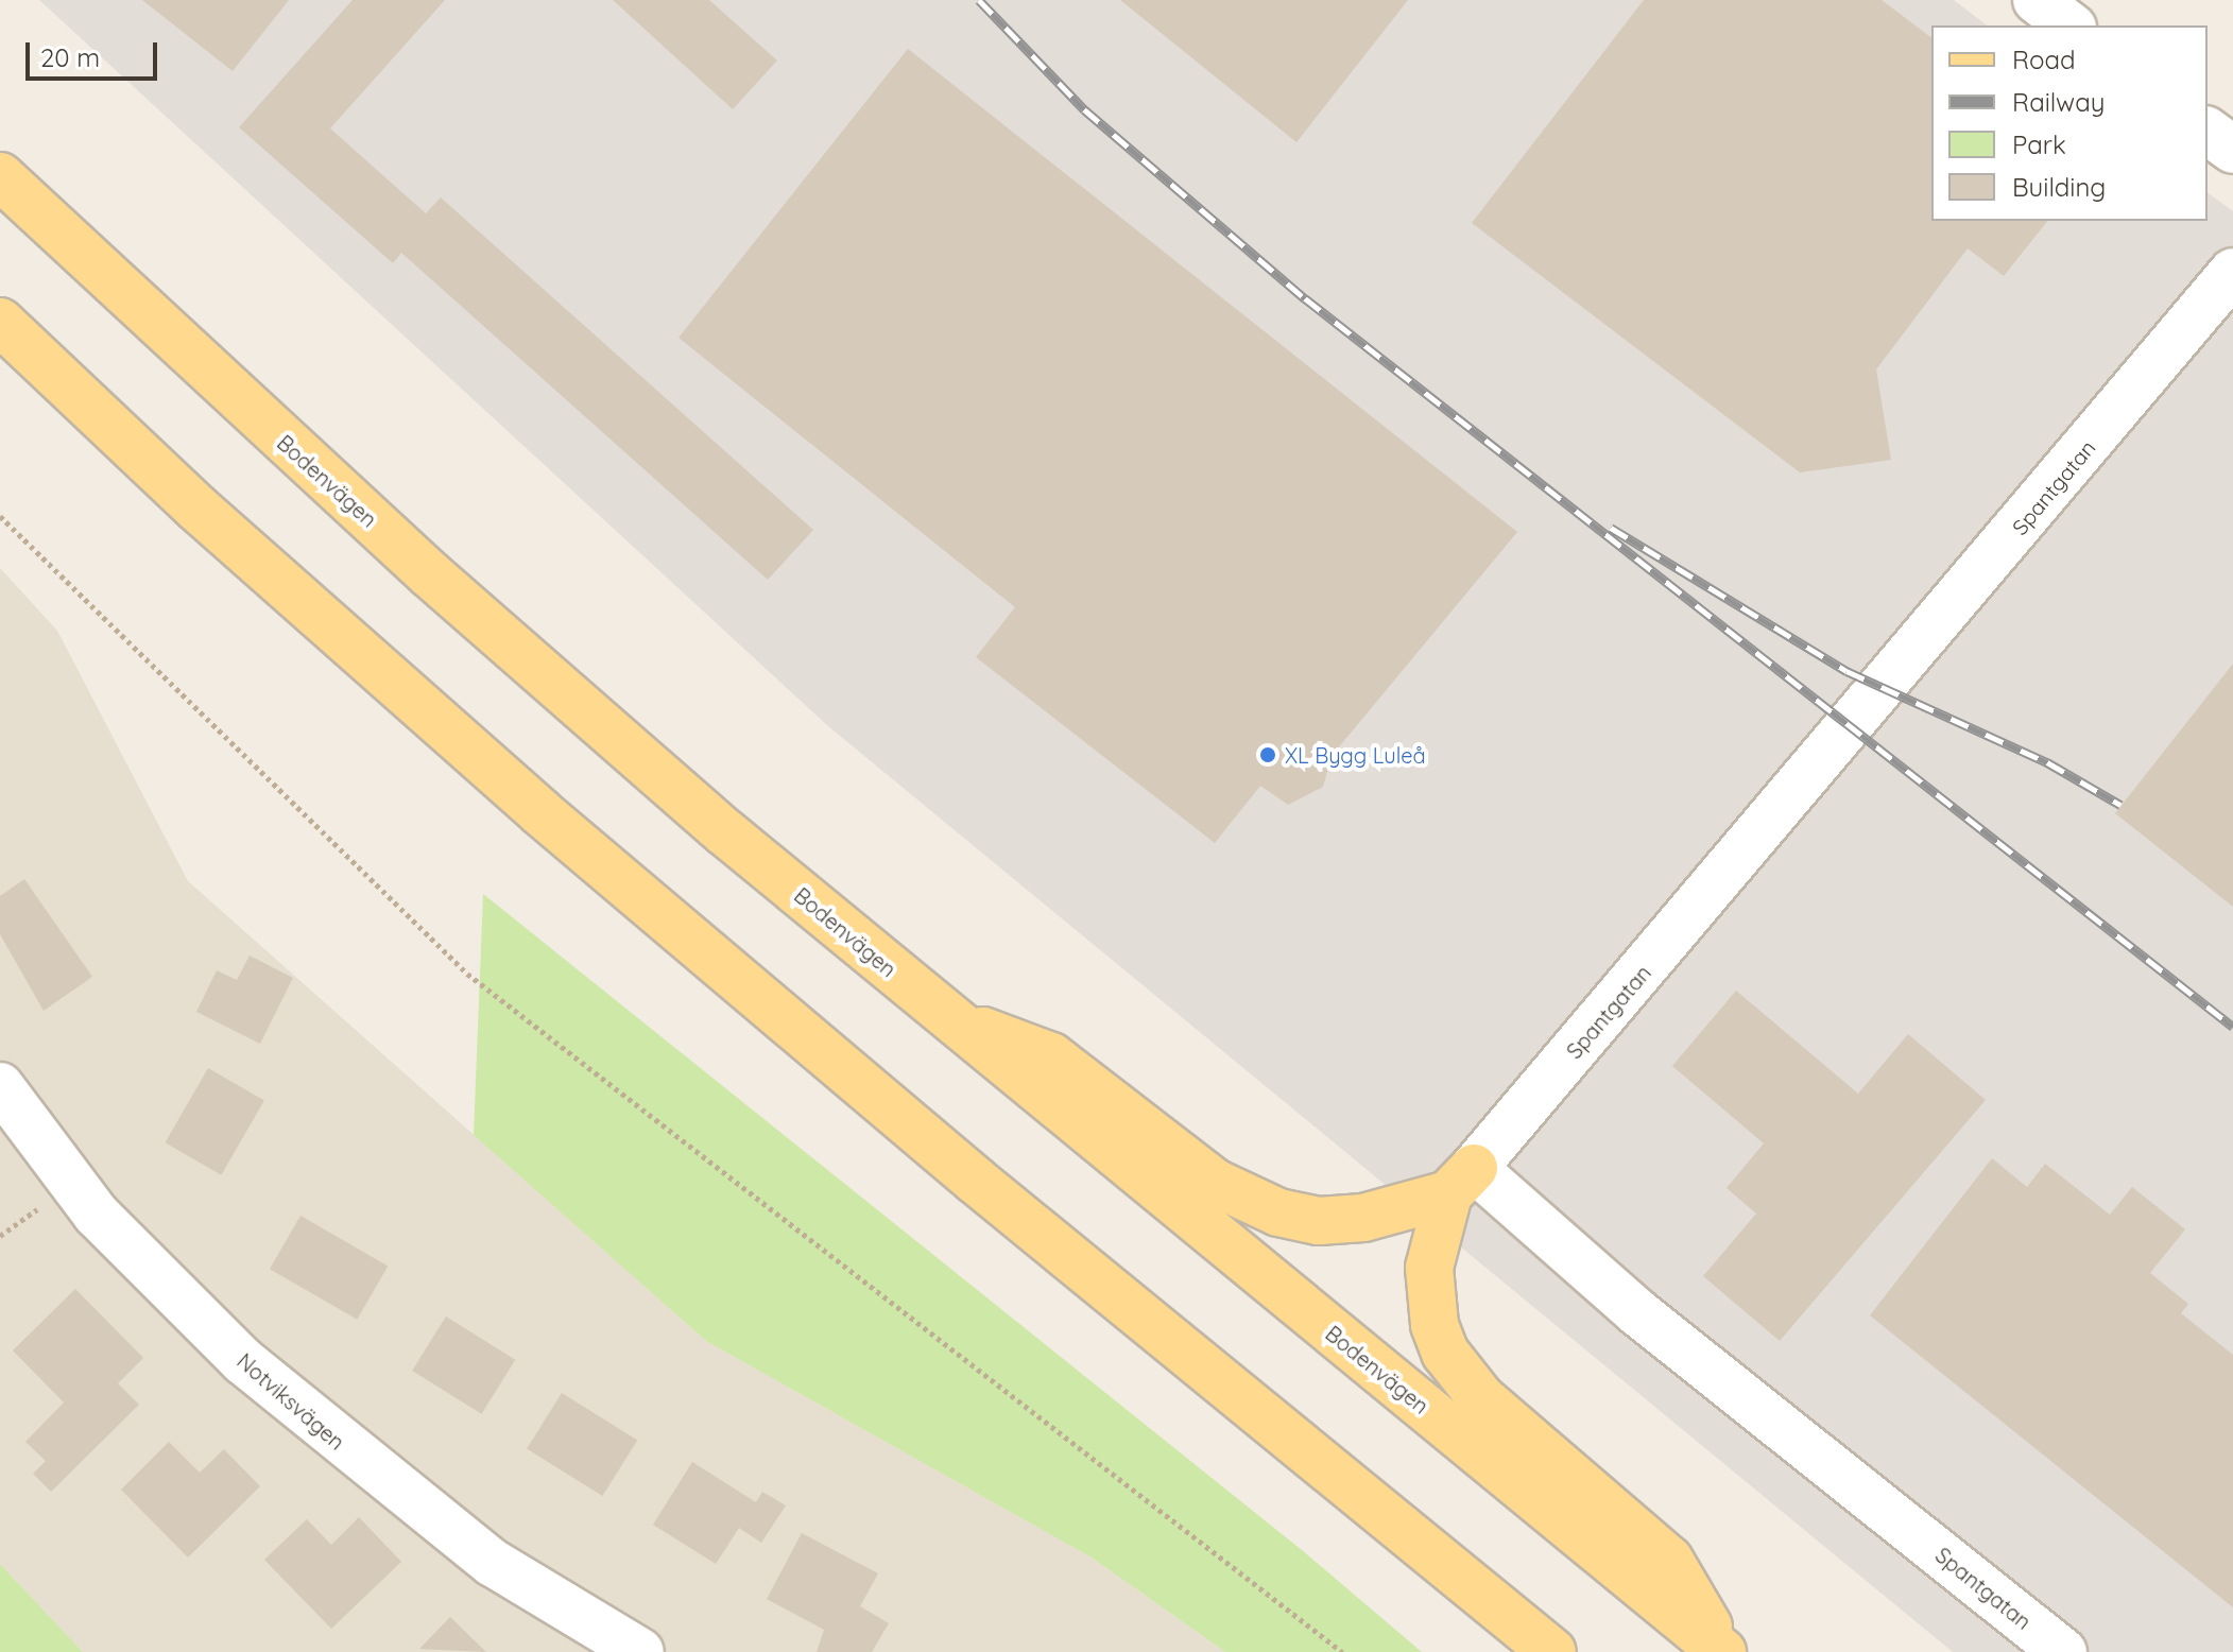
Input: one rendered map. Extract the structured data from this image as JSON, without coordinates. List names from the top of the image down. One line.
{"streets":{"main road":["Bodenvägen"],"street":["Spantgatan","Notviksvägen"]},"places":["XL Bygg Luleå"],"legend":["Road","Railway","Park","Building"],"scale_bar":"20 m"}
